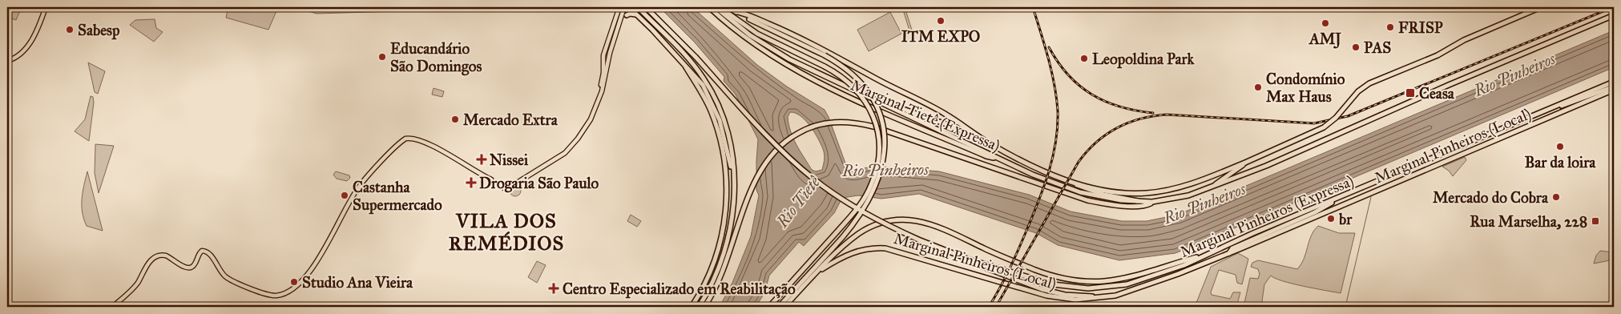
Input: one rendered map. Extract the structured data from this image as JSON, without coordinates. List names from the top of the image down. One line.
{"streets":{"highway":["Marginal Tietê (Expressa)","Marginal Pinheiros (Local)","Marginal Pinheiros (Expressa)"]},"districts":["VILA DOS REMÉDIOS"],"water":["Rio Pinheiros","Rio Tietê"],"places":{"other":["ITM EXPO","AMJ","FRISP","Sabesp","PAS","Educandário São Domingos","Leopoldina Park","Condomínio Max Haus","Mercado Extra","Bar da loira","Castanha Supermercado","Mercado do Cobra","br","Studio Ana Vieira"],"transit":["Ceasa","Rua Marselha, 228"],"health":["Nissei","Drogaria São Paulo","Centro Especializado em Reabilitação"]}}
